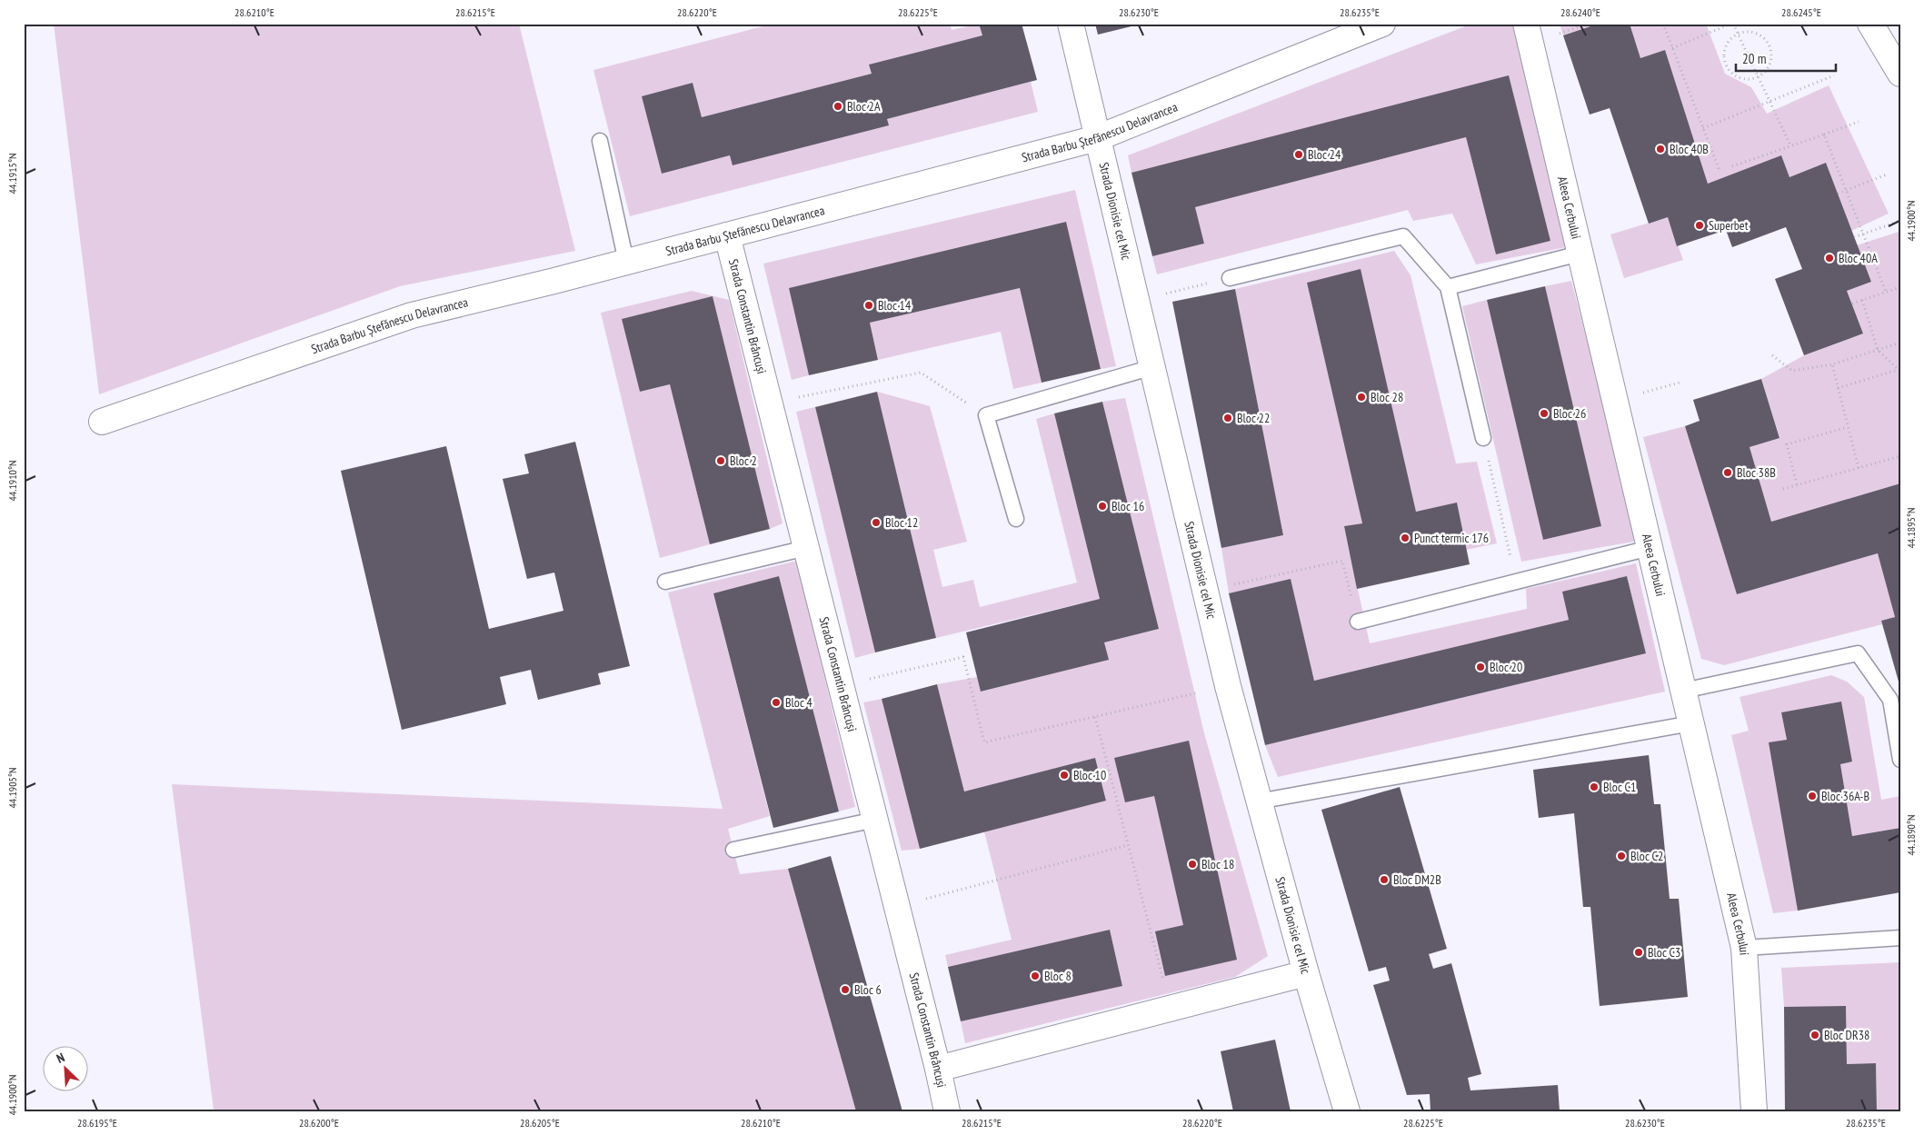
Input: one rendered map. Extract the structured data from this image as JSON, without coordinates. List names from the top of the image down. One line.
{"streets":{"street":["Strada Barbu Ștefănescu Delavrancea","Aleea Cerbului","Strada Dionisie cel Mic","Strada Constantin Brâncuși"]},"crossings":[["Strada Barbu Ștefănescu Delavrancea","Strada Dionisie cel Mic"],["Strada Barbu Ștefănescu Delavrancea","Strada Constantin Brâncuși"]],"places":["Bloc 2A","Bloc 40B","Bloc 24","Superbet","Bloc 40A","Bloc 14","Bloc 28","Bloc 26","Bloc 22","Bloc 2","Bloc 38B","Bloc 16","Bloc 12","Punct termic 176","Bloc 20","Bloc 4","Bloc 10","Bloc C1","Bloc 36A-B","Bloc C2","Bloc 18","Bloc DM2B","Bloc C3","Bloc 8","Bloc 6","Bloc DR38"],"scale_bar":"20 m","north":"top left","coordinates":["28.6210°E","28.6215°E","28.6220°E","28.6225°E","28.6230°E","28.6235°E","28.6240°E","28.6245°E","44.1915°N","44.1900°N","44.1910°N","44.1895°N","44.1905°N","44.1890°N","28.6195°E","28.6200°E","28.6205°E"]}
